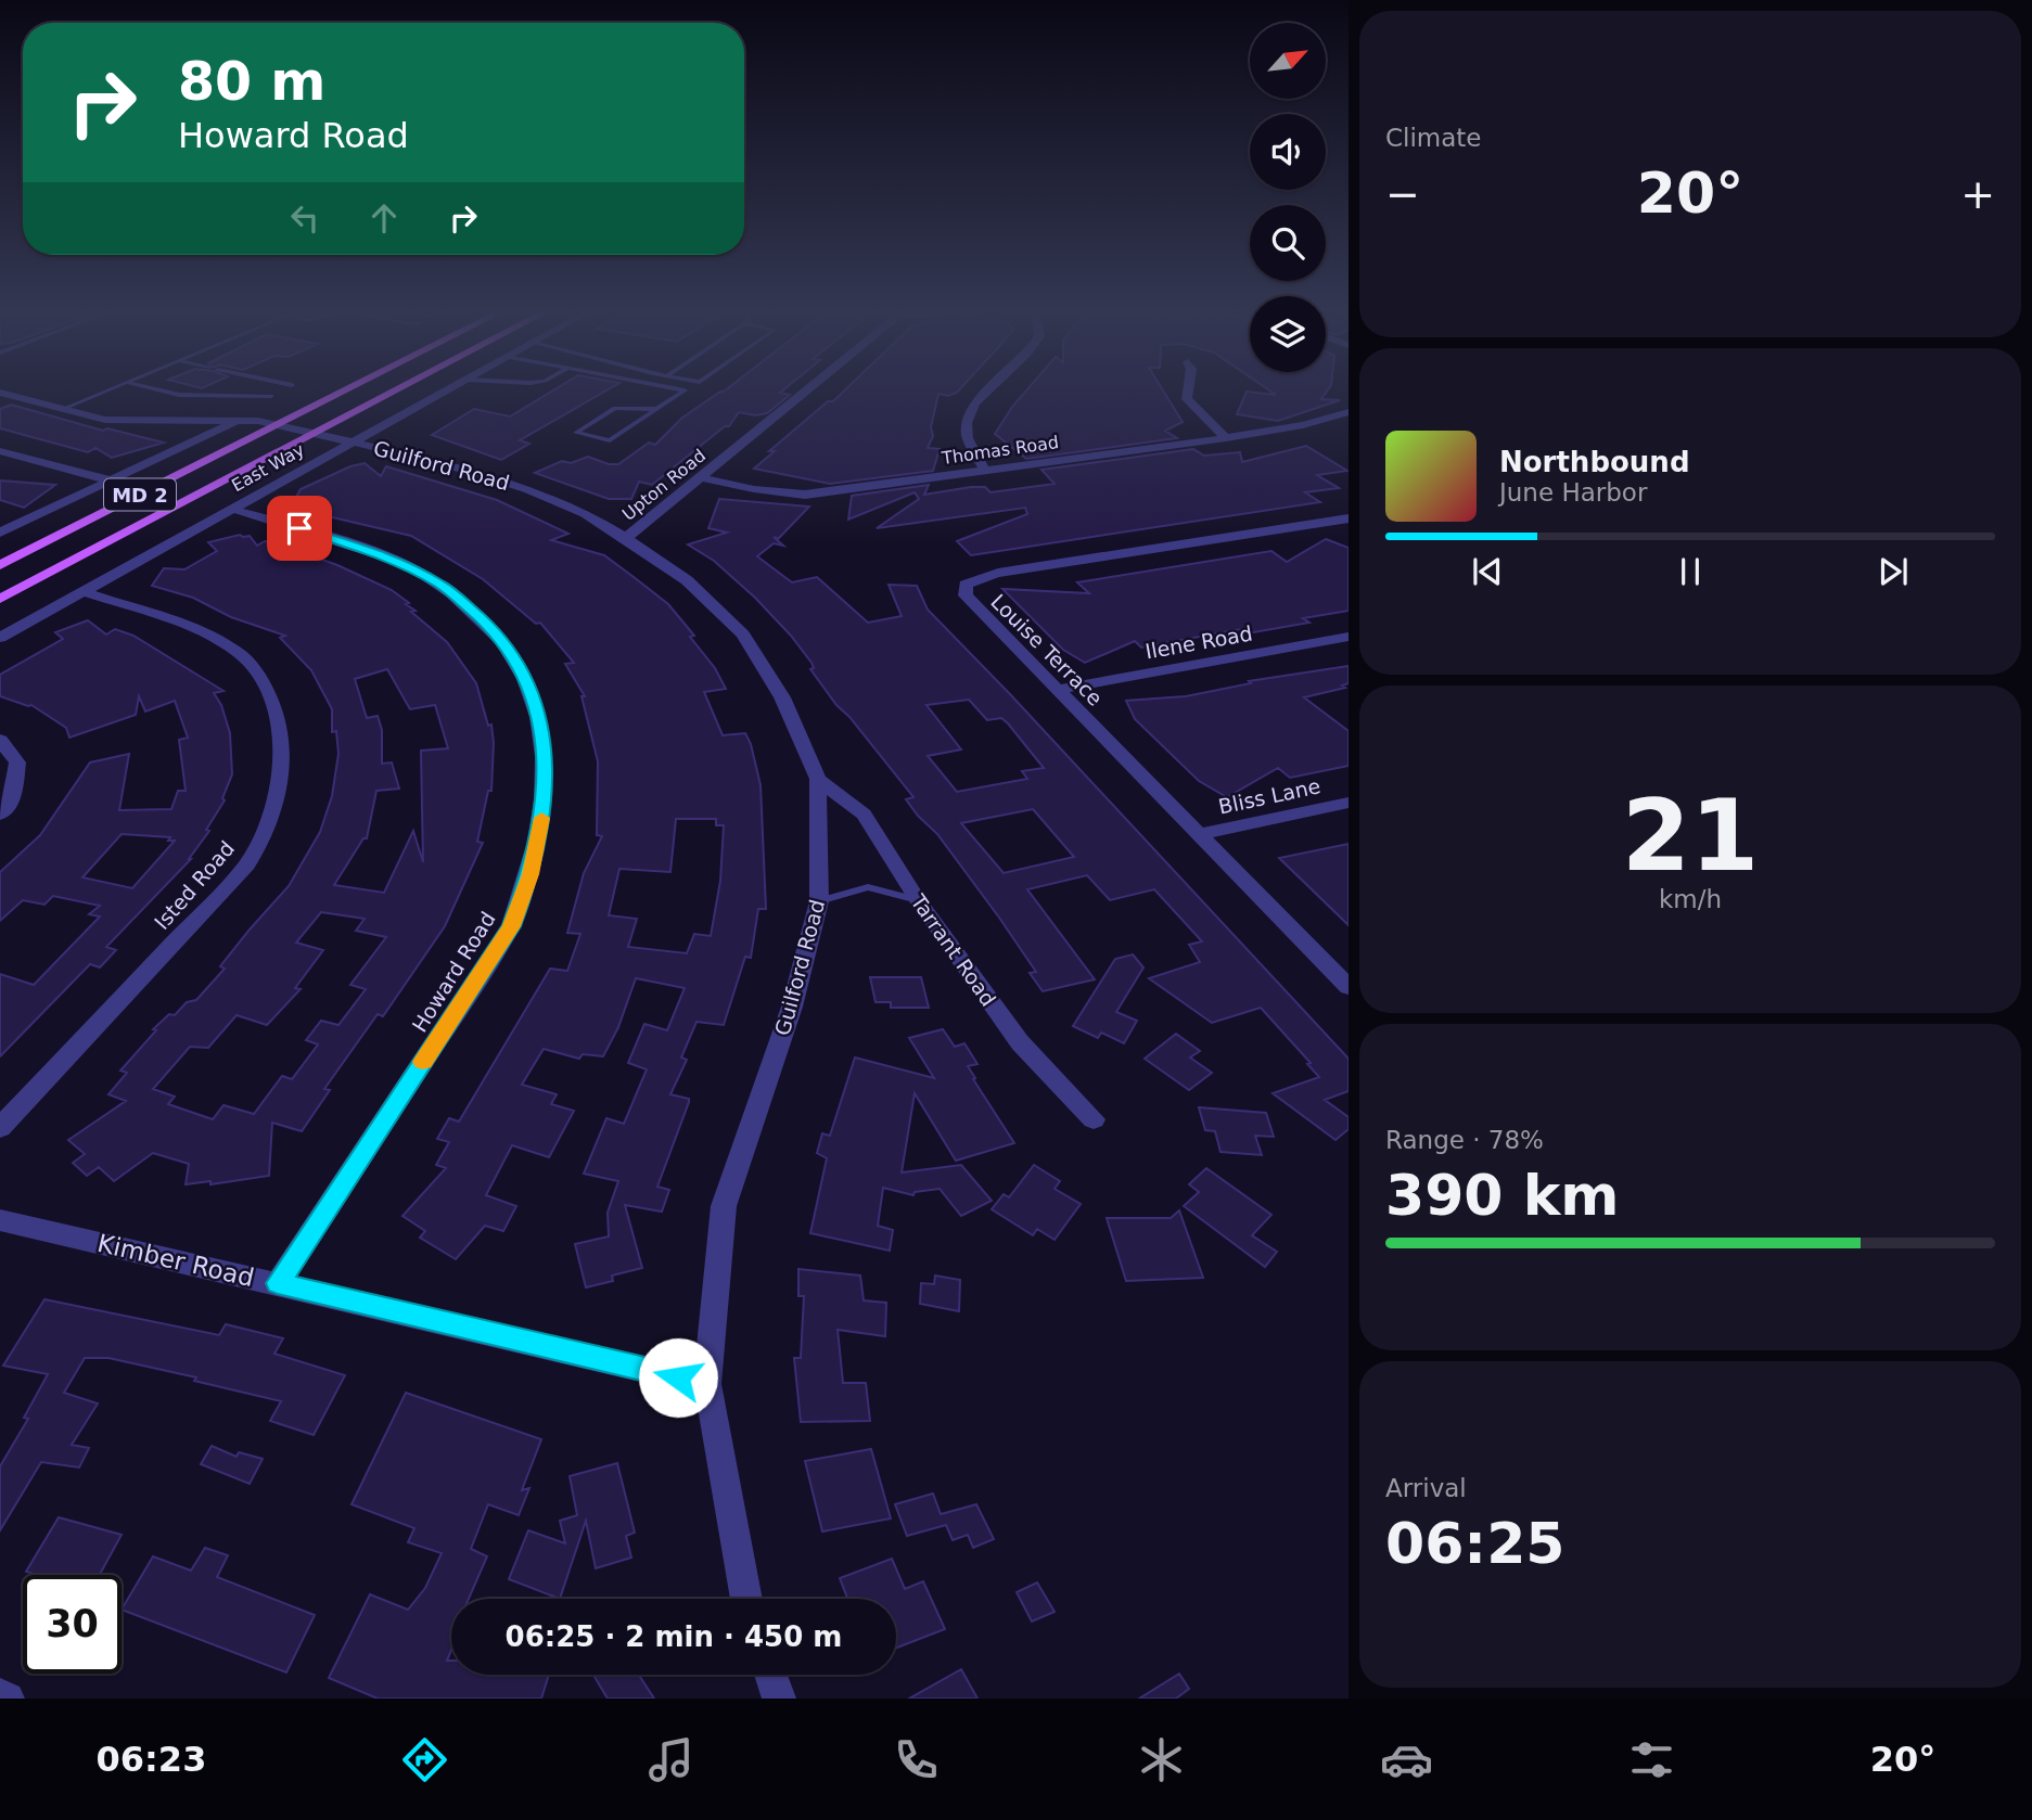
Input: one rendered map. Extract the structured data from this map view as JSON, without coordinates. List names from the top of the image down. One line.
{"streets":{"main road":["MD 2"],"street":["Thomas Road","Guilford Road","East Way","Upton Road","Ilene Road","Louise Terrace","Bliss Lane","Isted Road","Tarrant Road","Howard Road","Kimber Road"]},"crossings":[["Thomas Road","Upton Road"],["Guilford Road","East Way"],["Guilford Road","Upton Road"],["Guilford Road","MD 2"],["Guilford Road","Tarrant Road"],["Guilford Road","Kimber Road"],["East Way","Isted Road"],["East Way","Howard Road"],["Ilene Road","Louise Terrace"],["Louise Terrace","Bliss Lane"],["Howard Road","Kimber Road"]],"north":"top right","page":{"tile":["Climate",["21","km/h"],["Range · 78%","390 km"],["Arrival","06:25"]],"turn":["80 m","Howard Road"],"heat":["−","20°","+"],"song":["Northbound","June Harbor"],"limit":"30","trip":"06:25 · 2 min · 450 m","tabs":["06:23","20°"]}}
